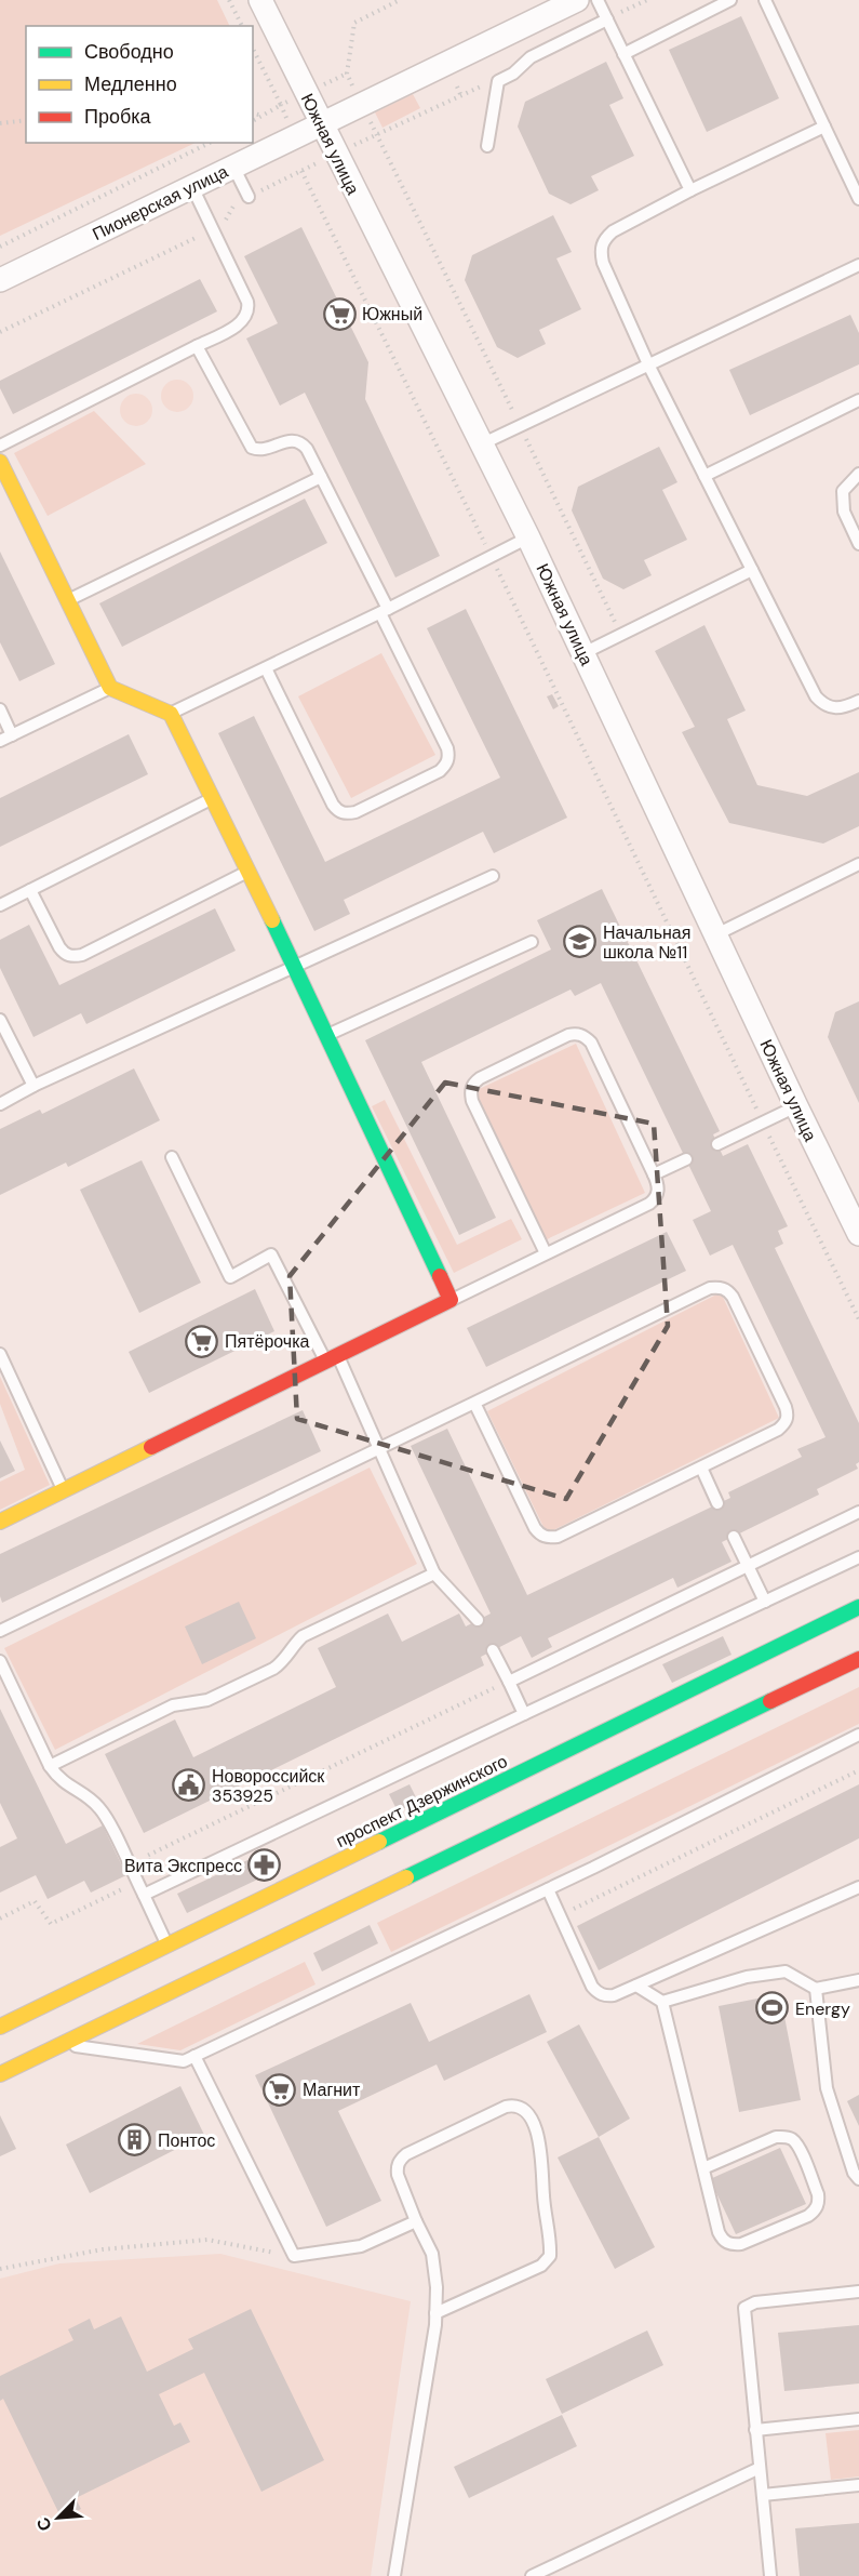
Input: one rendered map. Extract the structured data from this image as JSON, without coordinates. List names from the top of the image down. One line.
{"streets":{"street":["Южная улица","Пионерская улица","проспект Дзержинского"]},"crossings":[["Южная улица","Пионерская улица"]],"places":{"supermarket":["Южный","Пятёрочка","Магнит"],"school or university":["Начальная школа №11"],"public building":["Новороссийск 353925"],"pharmacy":["Вита Экспресс"],"sports":["Energy"],"building":["Понтос"]},"legend":["Свободно","Медленно","Пробка"],"north":"bottom left"}
